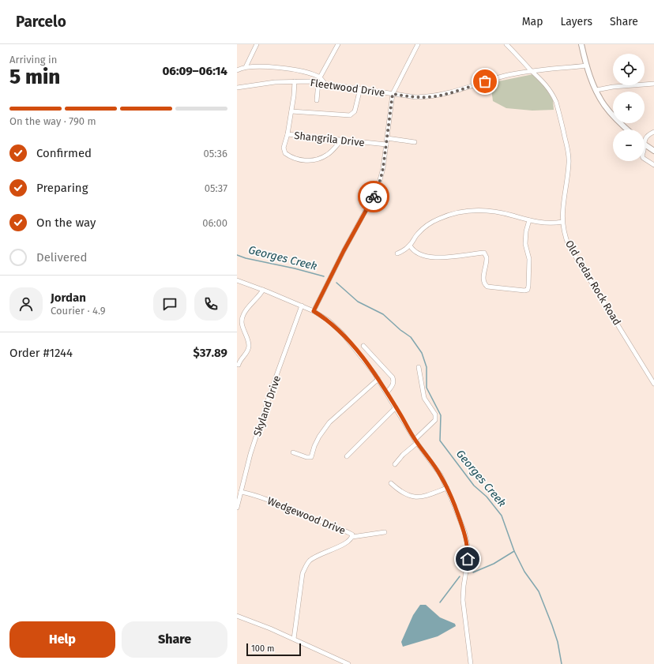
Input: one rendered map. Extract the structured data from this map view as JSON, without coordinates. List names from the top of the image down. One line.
{"streets":{"street":["Fleetwood Drive","Shangrila Drive","Old Cedar Rock Road","Skyland Drive","Wedgewood Drive"]},"crossings":[["Fleetwood Drive","Shangrila Drive"],["Fleetwood Drive","Old Cedar Rock Road"],["Skyland Drive","Wedgewood Drive"]],"water":["Georges Creek"],"scale_bar":"100 m","page":{"header":"Parcelo","nav":["Map","Layers","Share"],"heading":["5 min","Arriving in","06:09–06:14"],"panel":["Jordan","Courier · 4.9","Order #1244","$37.89"],"map_buttons":["+","−"],"bar":"On the way · 790 m","list":[["Confirmed","05:36"],["Preparing","05:37"],["On the way","06:00"],"Delivered"],"buttons":["Help","Share"],"scale":"100 m"}}
